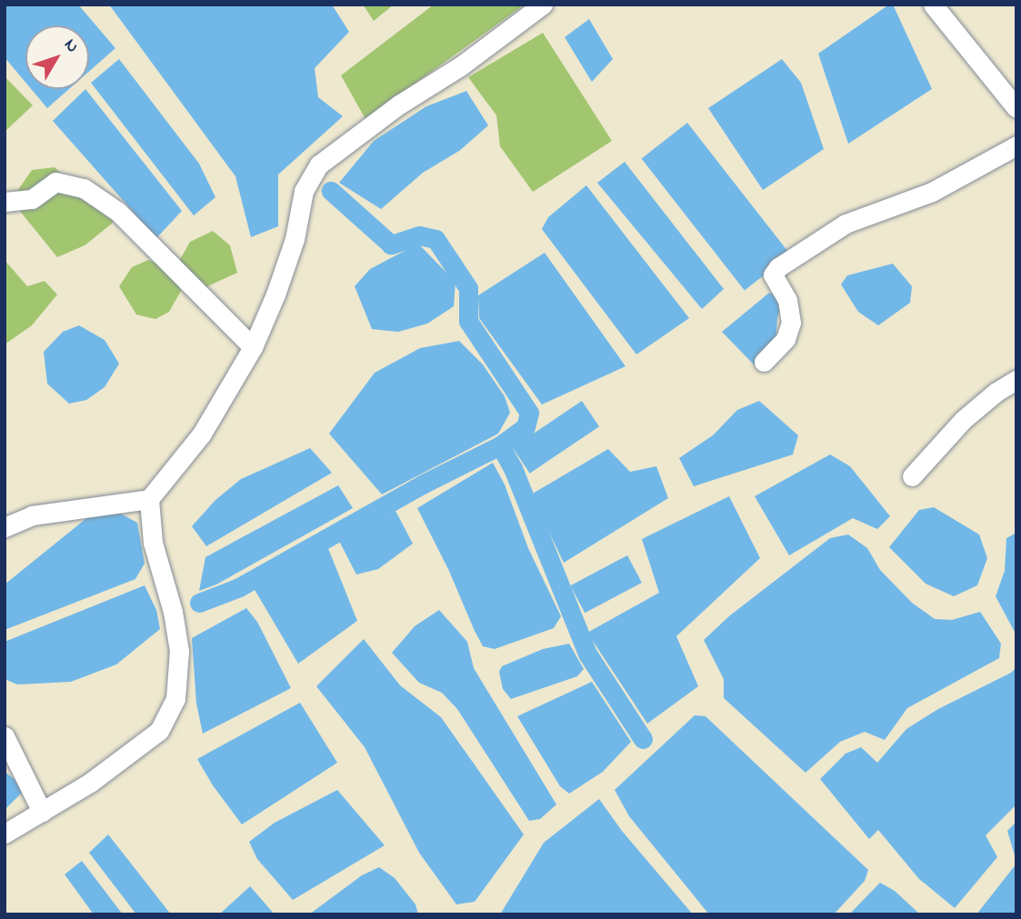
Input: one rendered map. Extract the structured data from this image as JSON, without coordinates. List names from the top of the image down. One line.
{"north":"top right"}
